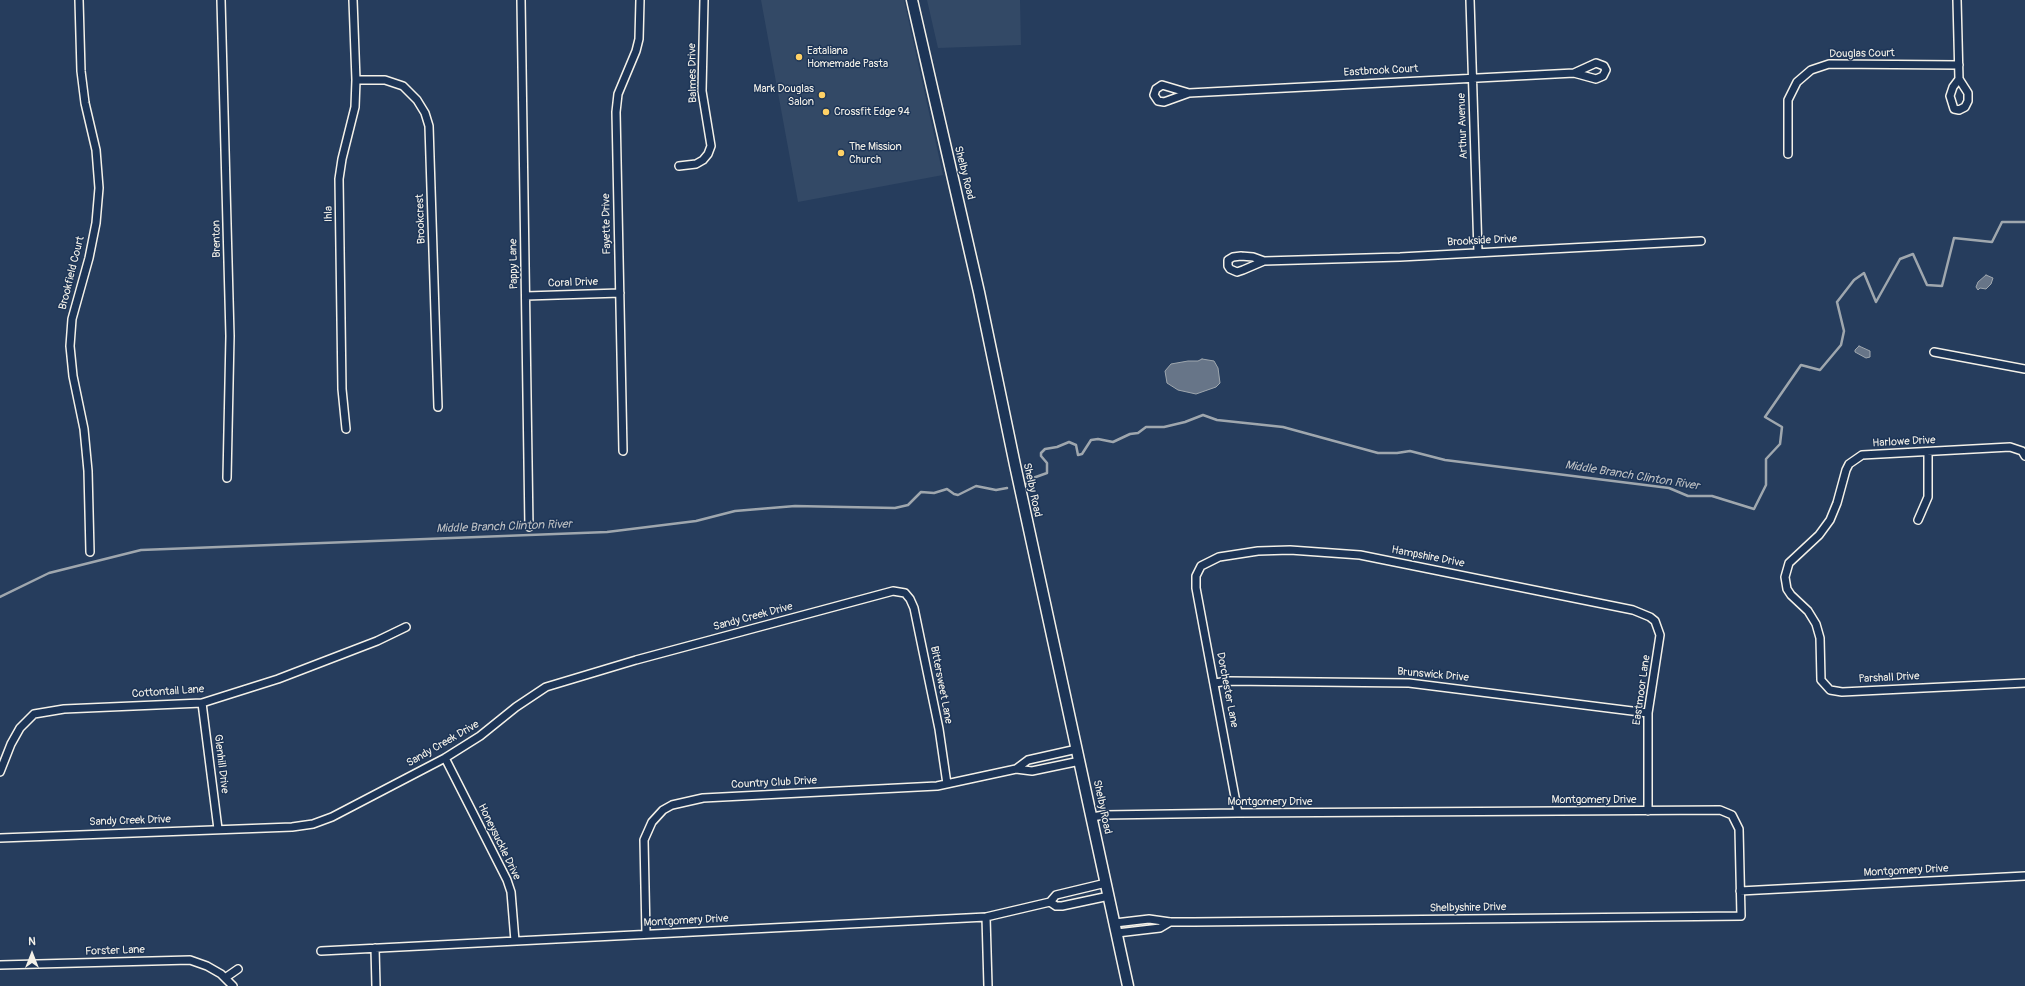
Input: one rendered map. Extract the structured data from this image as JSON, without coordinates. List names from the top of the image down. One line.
{"streets":{"street":["Douglas Court","Eastbrook Court","Balmes Drive","Arthur Avenue","Shelby Road","Ihla","Brookcrest","Fayette Drive","Brenton","Brookside Drive","Pappy Lane","Brookfield Court","Coral Drive","Harlowe Drive","Hampshire Drive","Sandy Creek Drive","Brunswick Drive","Parshall Drive","Bittersweet Lane","Dorchester Lane","Eastmoor Lane","Cottontail Lane","Glenhill Drive","Country Club Drive","Montgomery Drive","Honeysuckle Drive","Shelbyshire Drive","Forster Lane"]},"crossings":[["Eastbrook Court","Arthur Avenue"],["Arthur Avenue","Brookside Drive"],["Shelby Road","Country Club Drive"],["Shelby Road","Montgomery Drive"],["Shelby Road","Shelbyshire Drive"],["Ihla","Brookcrest"],["Fayette Drive","Coral Drive"],["Pappy Lane","Coral Drive"],["Harlowe Drive","Parshall Drive"],["Hampshire Drive","Dorchester Lane"],["Hampshire Drive","Eastmoor Lane"],["Sandy Creek Drive","Bittersweet Lane"],["Sandy Creek Drive","Glenhill Drive"],["Sandy Creek Drive","Honeysuckle Drive"],["Brunswick Drive","Dorchester Lane"],["Brunswick Drive","Eastmoor Lane"],["Bittersweet Lane","Country Club Drive"],["Dorchester Lane","Montgomery Drive"],["Eastmoor Lane","Montgomery Drive"],["Cottontail Lane","Glenhill Drive"],["Country Club Drive","Montgomery Drive"],["Montgomery Drive","Honeysuckle Drive"],["Montgomery Drive","Shelbyshire Drive"]],"water":["Middle Branch Clinton River"],"places":["Eataliana Homemade Pasta","Mark Douglas Salon","Crossfit Edge 94","The Mission Church"],"north":"top"}
